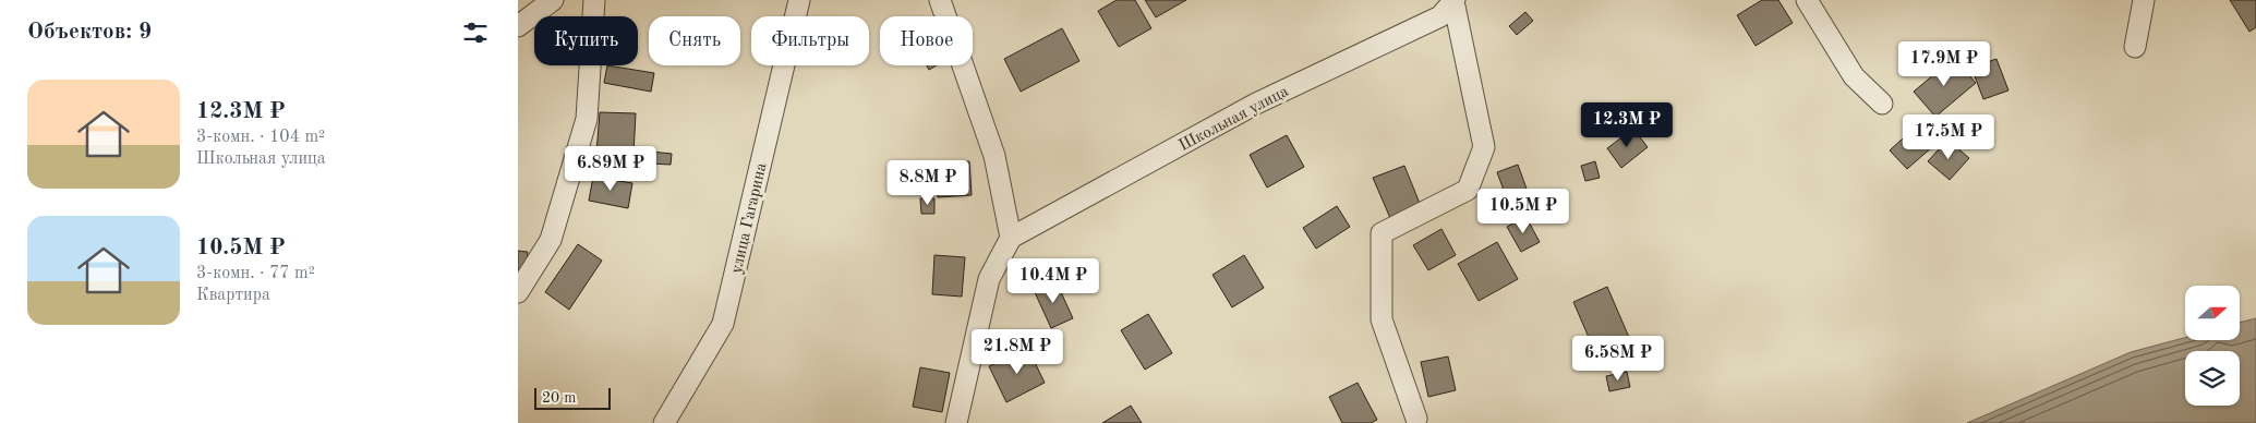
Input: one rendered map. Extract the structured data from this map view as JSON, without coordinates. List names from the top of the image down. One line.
{"streets":{"street":["Школьная улица","улица Гагарина"]},"scale_bar":"20 m","north":"right","page":{"heading":"Объектов: 9","chip":["Купить","Снять","Фильтры","Новое"],"price":["17.9M ₽","12.3M ₽","17.5M ₽","6.89M ₽","8.8M ₽","10.5M ₽","10.4M ₽","21.8M ₽","6.58M ₽"],"list":[{"name":"12.3M ₽","note":"3-комн. · 104 m² · Школьная улица"},{"name":"10.5M ₽","note":"3-комн. · 77 m² · Квартира"}],"scale":"20 m"}}
